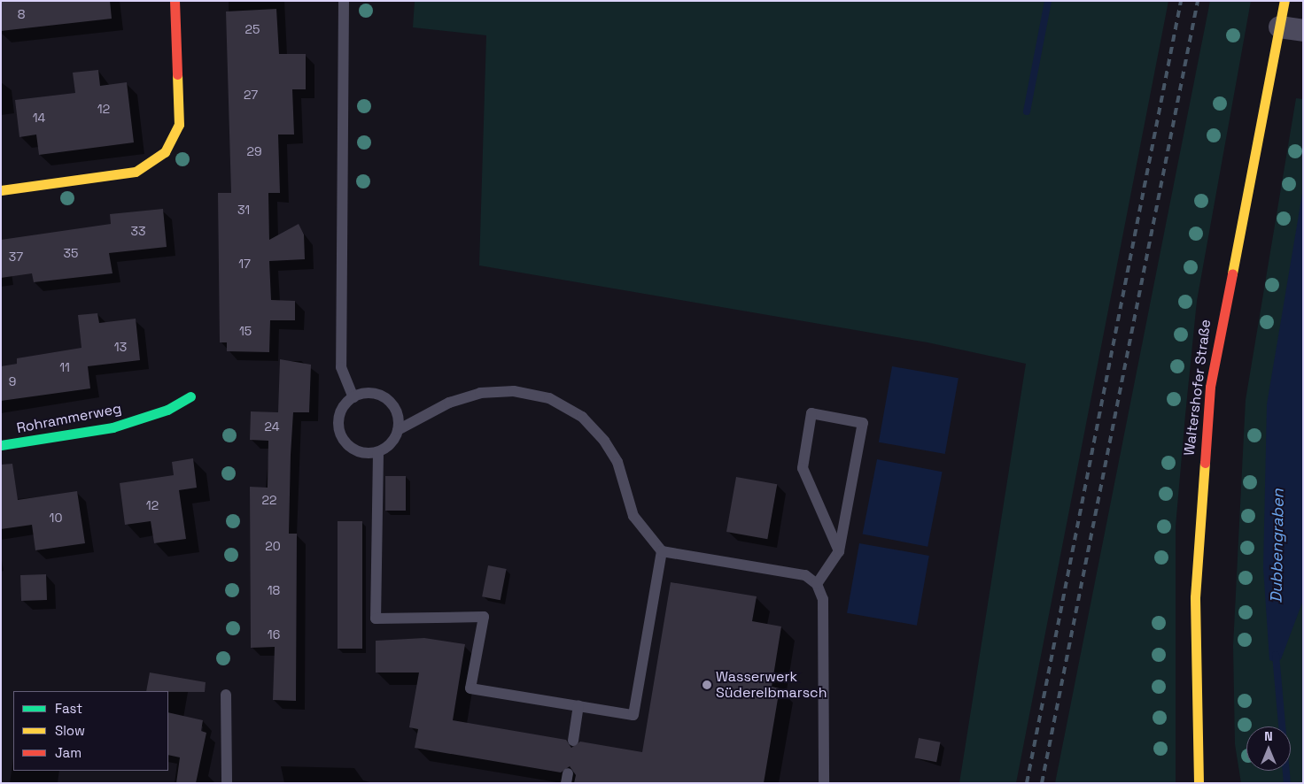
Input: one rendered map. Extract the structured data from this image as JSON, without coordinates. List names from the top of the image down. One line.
{"streets":{"main road":["Waltershofer Straße","Rohrammerweg"]},"water":["Dubbengraben"],"places":["Wasserwerk Süderelbmarsch"],"house_numbers":["8","25","27","12","14","29","31","33","35","37","17","15","13","11","9","24","22","12","10","20","18","16"],"legend":["Fast","Slow","Jam"],"north":"top"}
